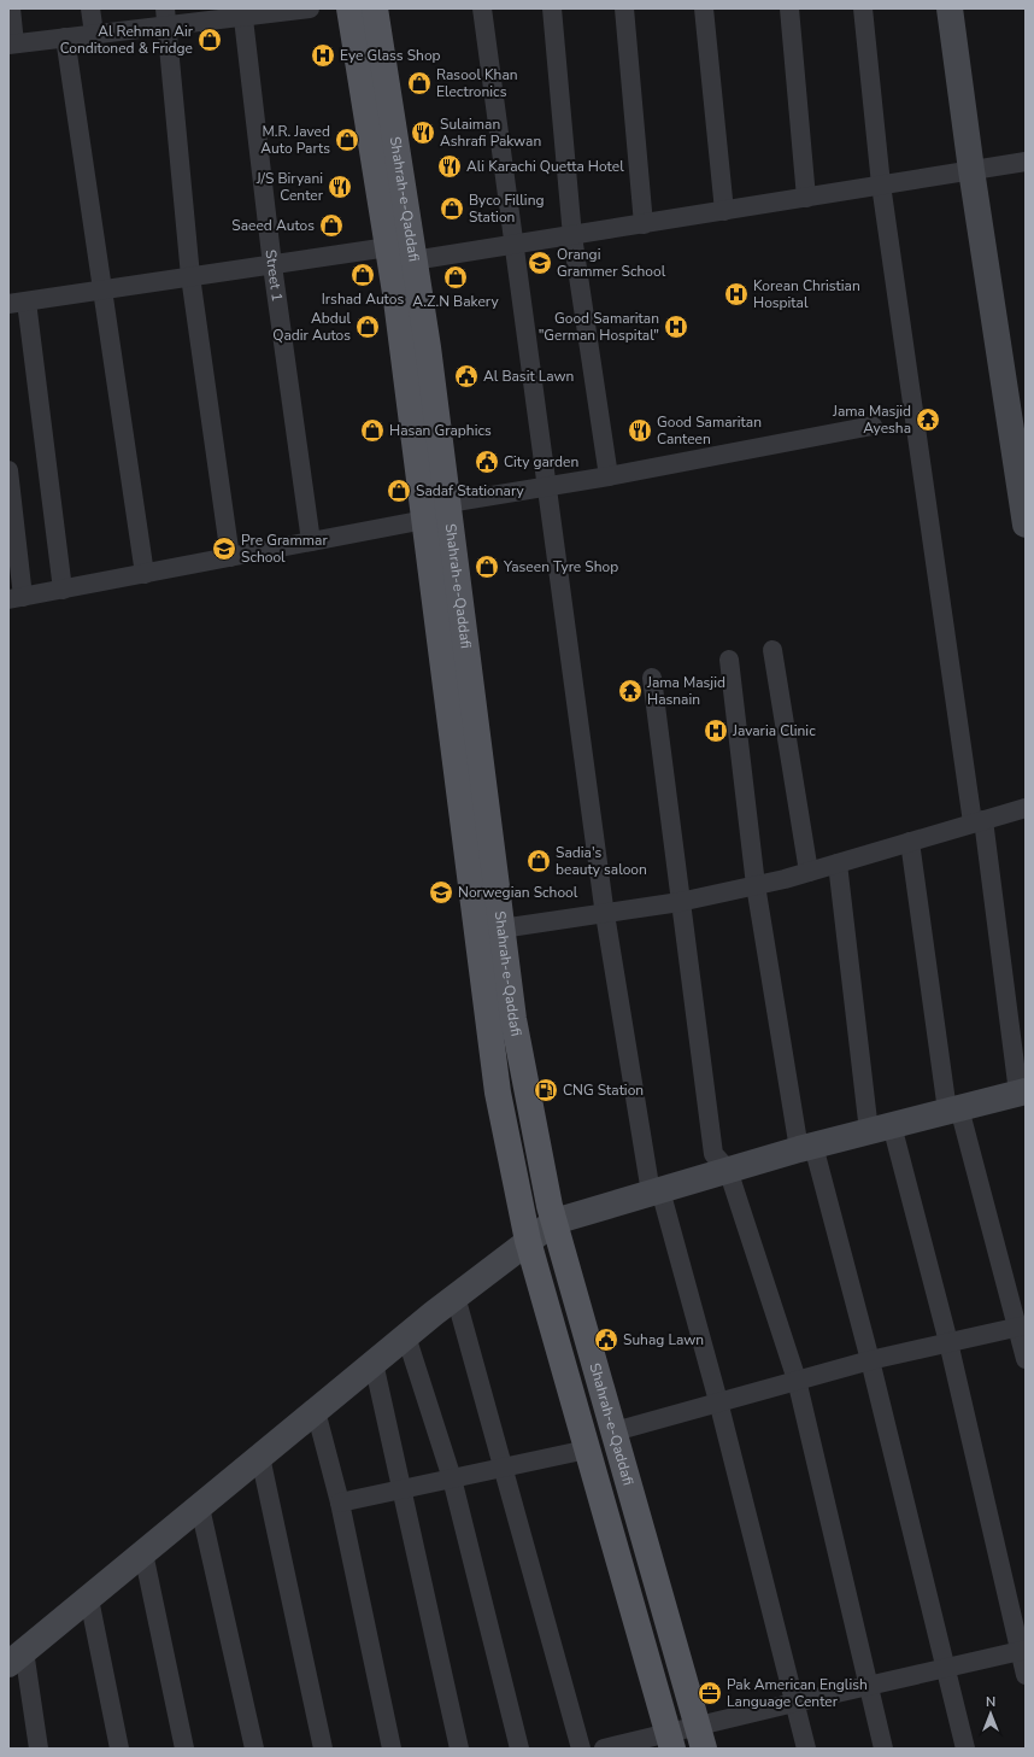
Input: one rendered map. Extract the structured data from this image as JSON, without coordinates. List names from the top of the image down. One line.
{"streets":{"main road":["Shahrah-e-Qaddafi"],"street":["Street 1"]},"places":{"shop":["Al Rehman Air Conditoned & Fridge","Rasool Khan Electronics","M.R. Javed Auto Parts","Byco Filling Station","Saeed Autos","Irshad Autos","A.Z.N Bakery","Abdul Qadir Autos","Hasan Graphics","Sadaf Stationary","Yaseen Tyre Shop","Sadia's beauty saloon"],"hospital":["Eye Glass Shop","Korean Christian Hospital","Good Samaritan \"German Hospital\"","Javaria Clinic"],"restaurant":["Sulaiman Ashrafi Pakwan","Ali Karachi Quetta Hotel","J/S Biryani Center","Good Samaritan Canteen"],"school or university":["Orangi Grammer School","Pre Grammar School","Norwegian School"],"public building":["Al Basit Lawn","City garden","Suhag Lawn"],"temple":["Jama Masjid Ayesha","Jama Masjid Hasnain"],"fuel station":["CNG Station"],"office":["Pak American English Language Center"]},"north":"top"}
